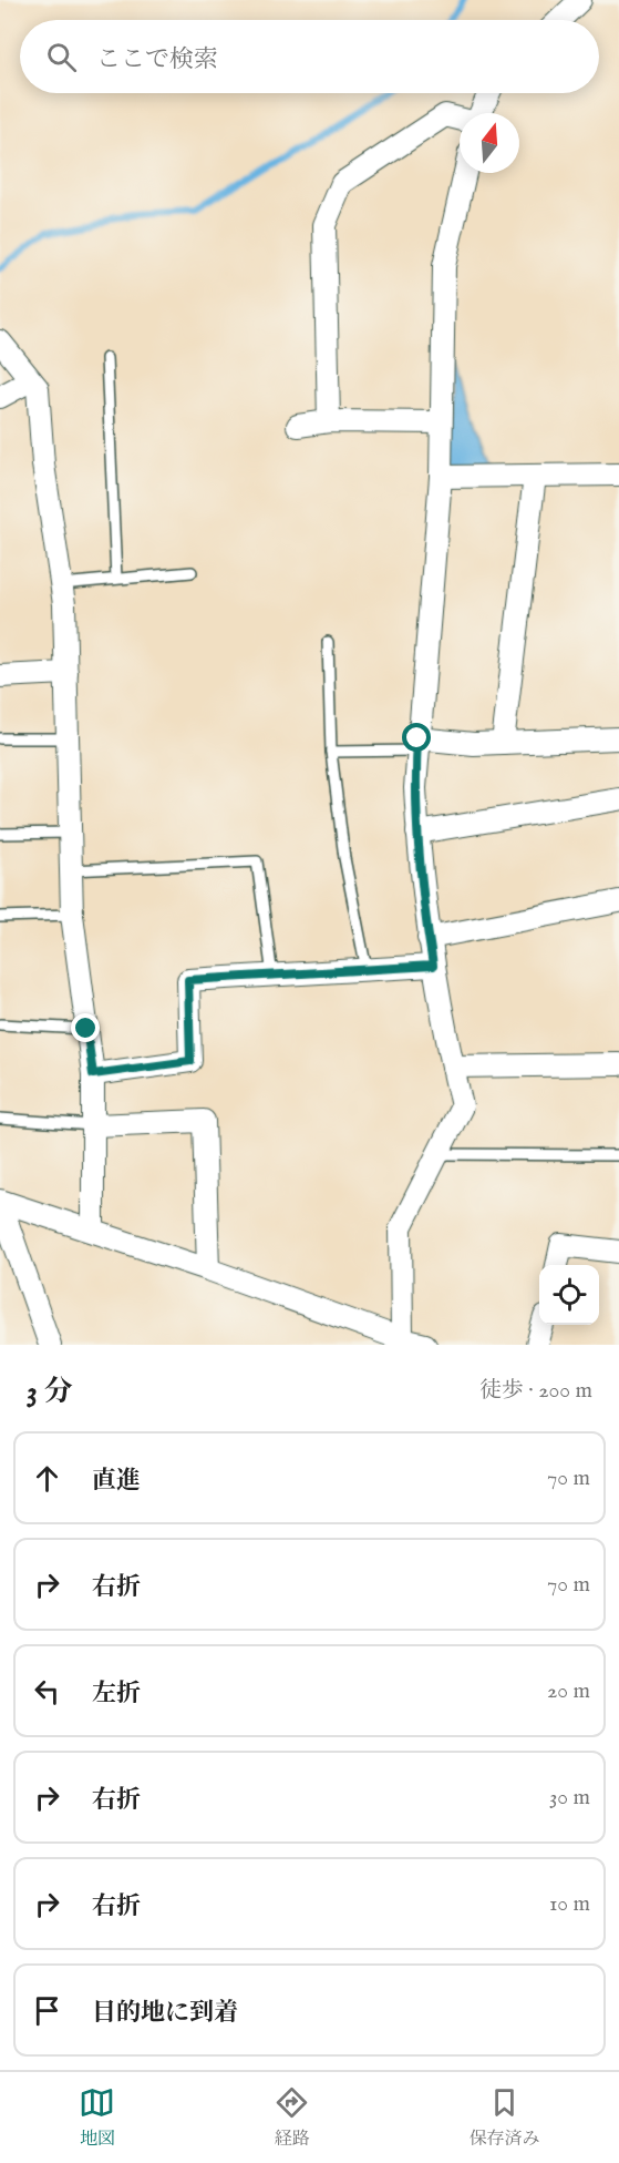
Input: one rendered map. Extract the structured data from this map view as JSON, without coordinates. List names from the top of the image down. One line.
{"north":"top","page":{"search":"ここで検索","heading":["3 分","徒歩 · 200 m"],"list":[["直進","70 m"],["右折","70 m"],["左折","20 m"],["右折","30 m"],["右折","10 m"],"目的地に到着"],"nav":["地図","経路","保存済み"]}}
